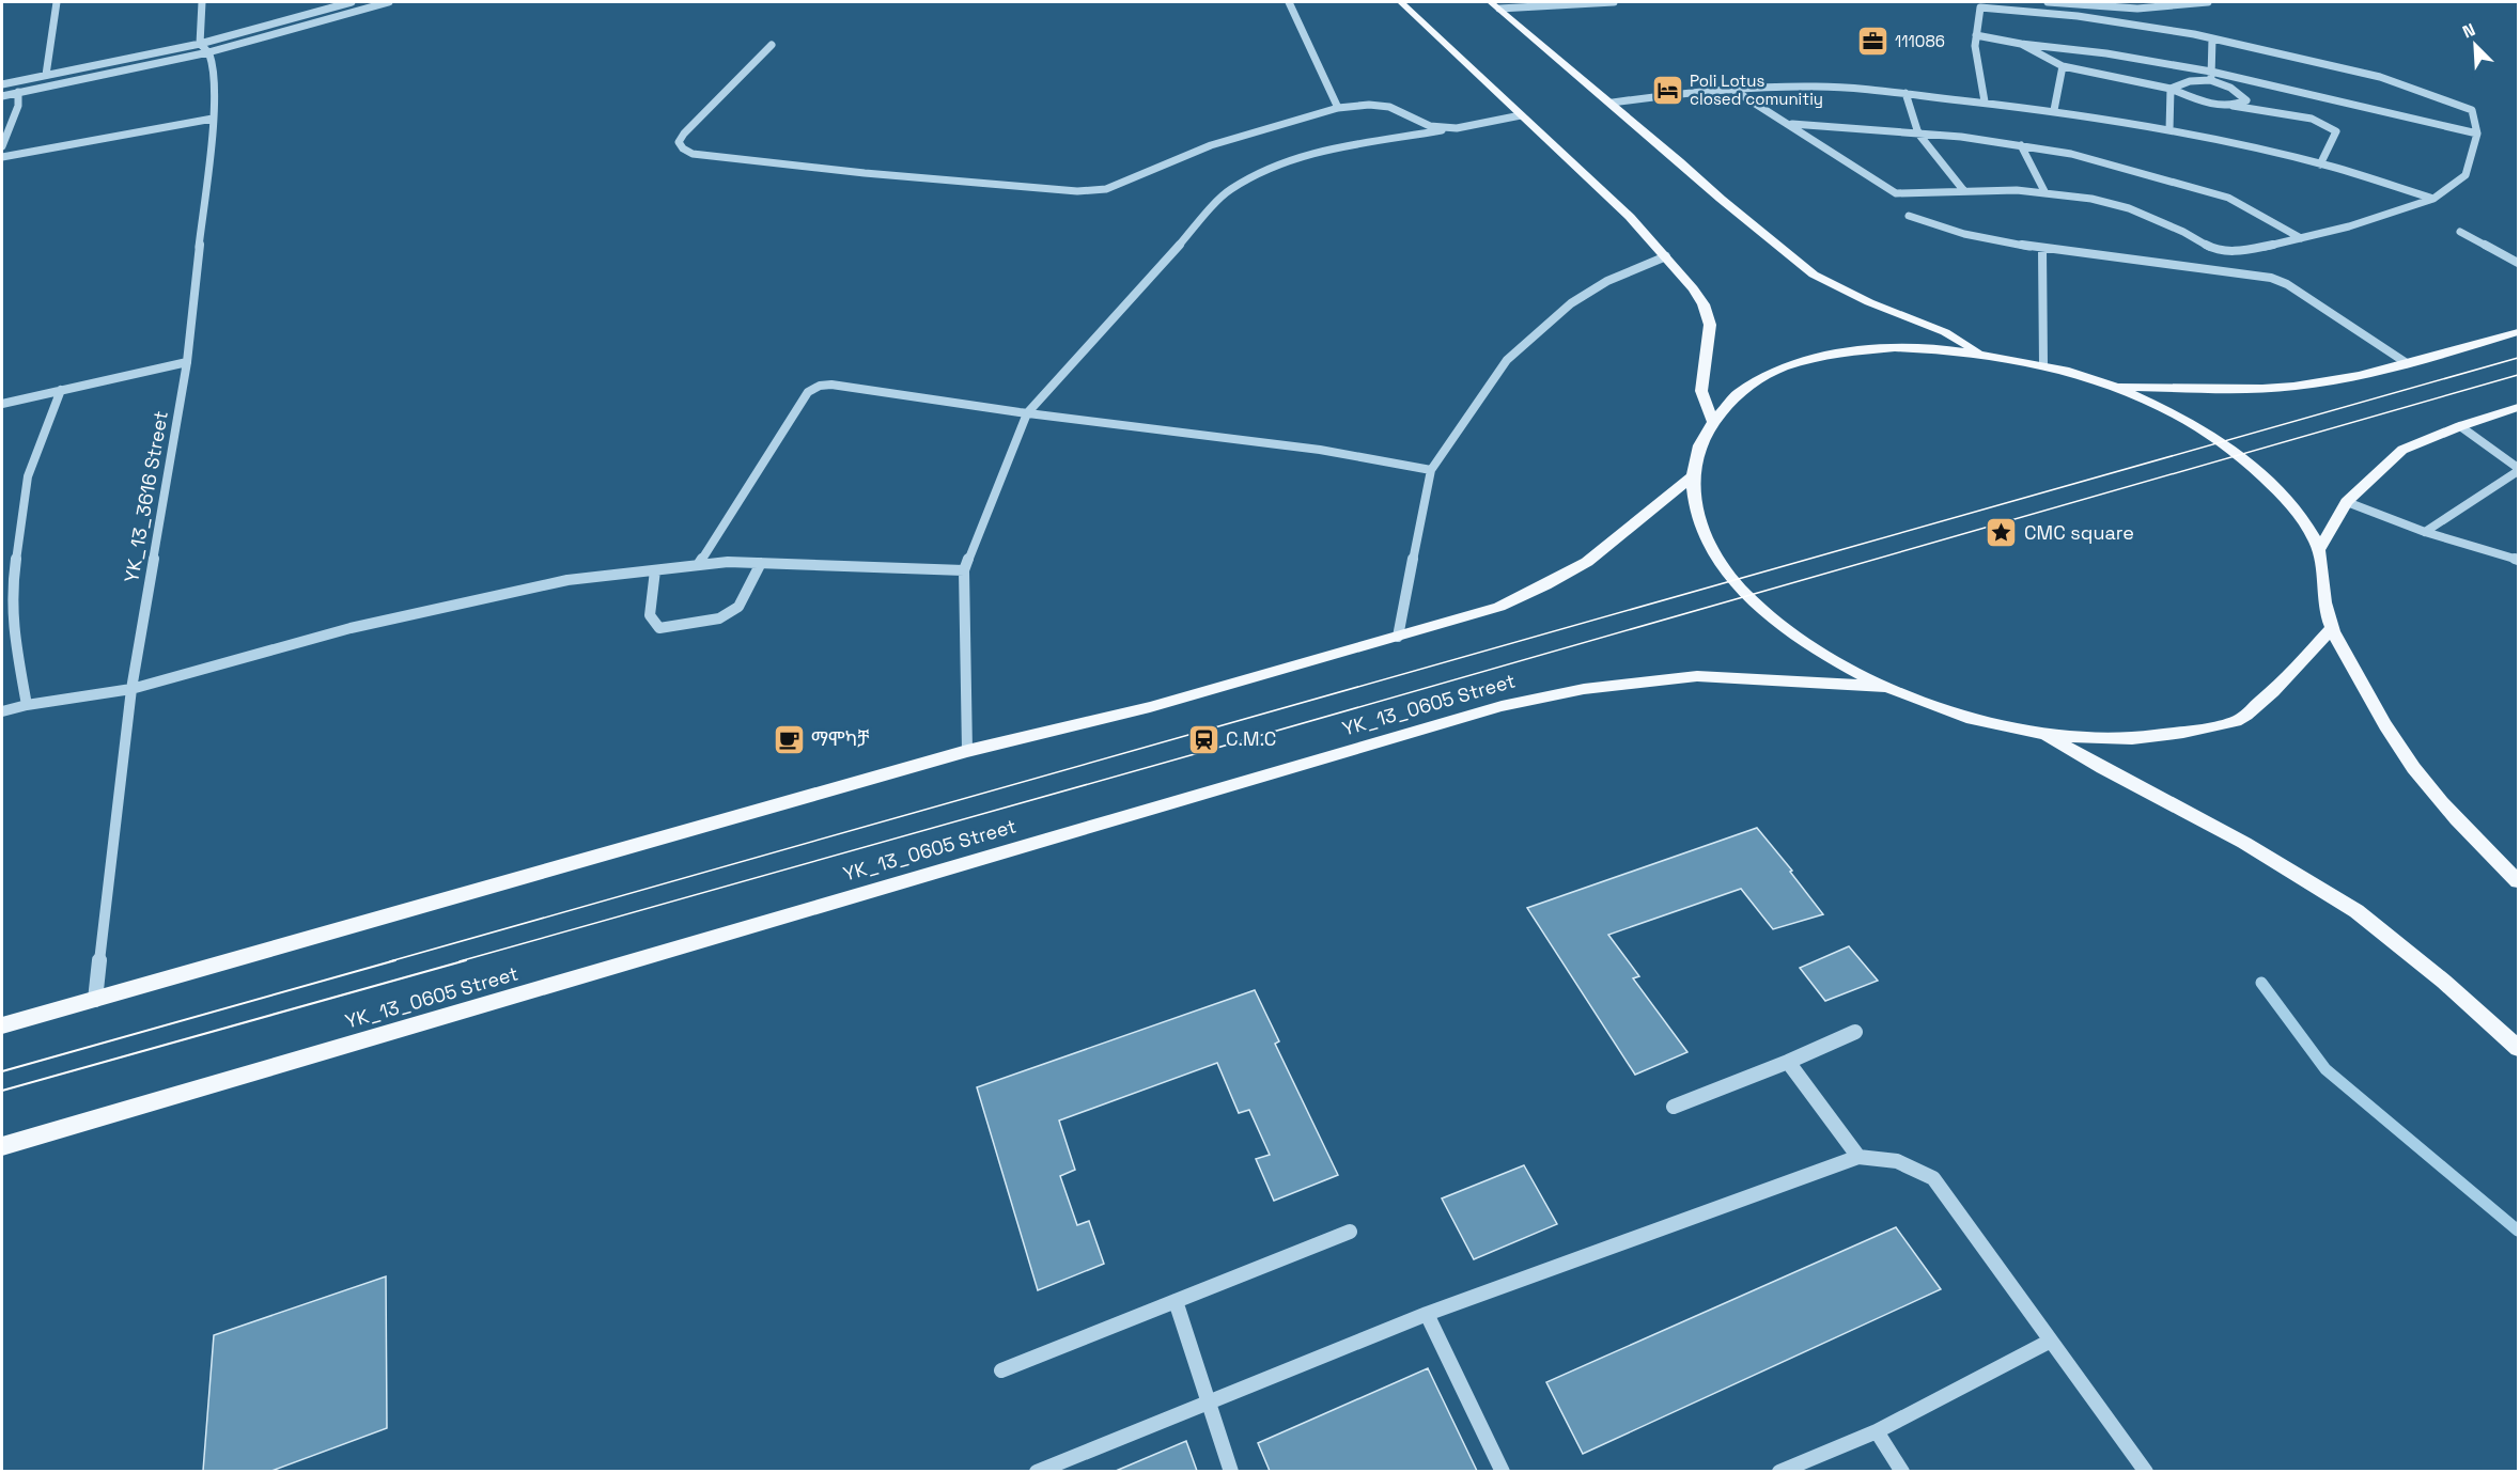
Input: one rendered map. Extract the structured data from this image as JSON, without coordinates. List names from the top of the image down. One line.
{"streets":{"main road":["YK_13_0605 Street"],"street":["YK_13_3616 Street"]},"places":{"office":["111086"],"hotel":["Poli Lotus closed comunitiy"],"place":["CMC square"],"cafe":["ማሞካቻ"],"station":["C.M.C"]},"north":"top left"}
